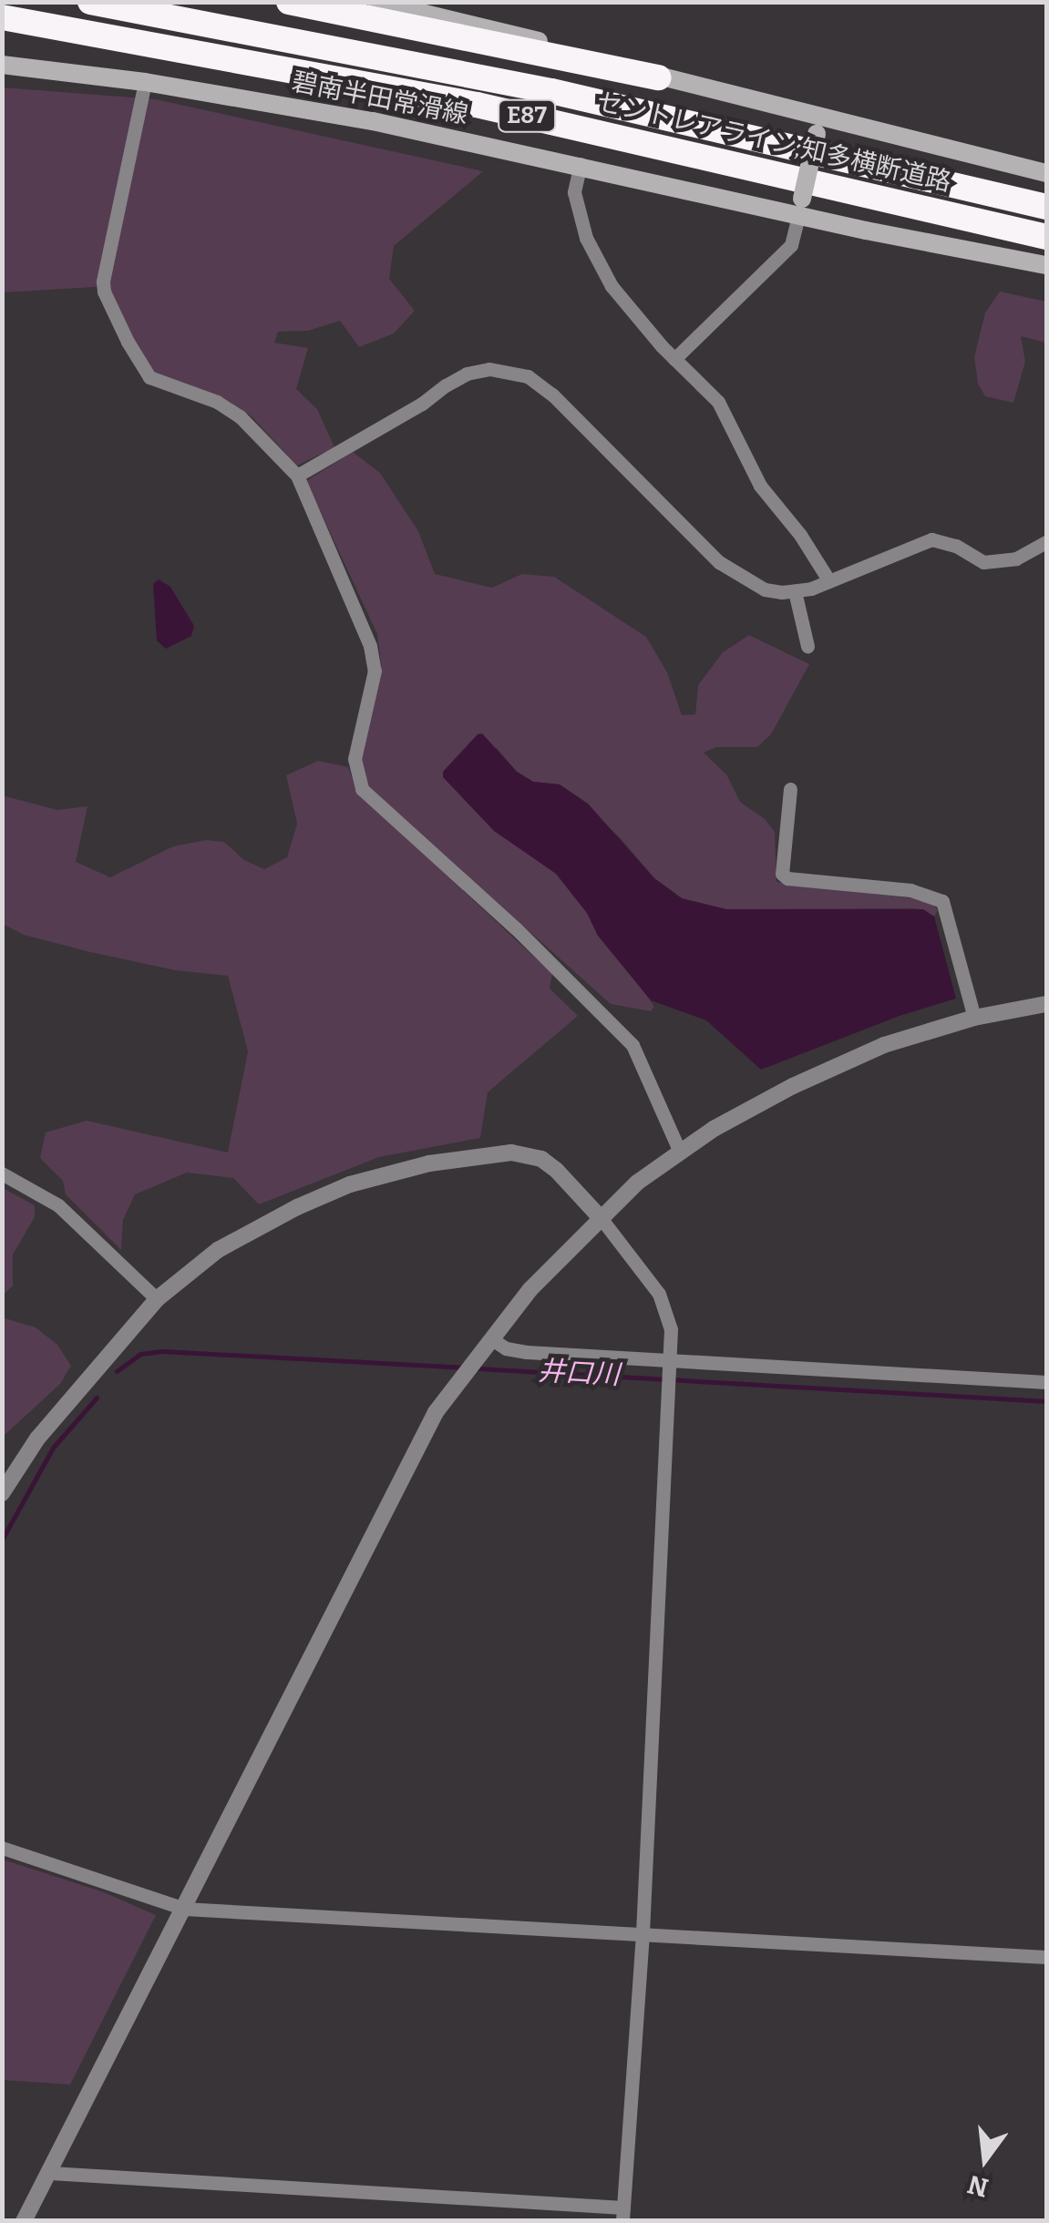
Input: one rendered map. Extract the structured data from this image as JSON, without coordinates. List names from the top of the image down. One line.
{"streets":{"highway":["E87","セントレアライン;知多横断道路"],"main road":["碧南半田常滑線"]},"water":["井口川"],"north":"bottom"}
